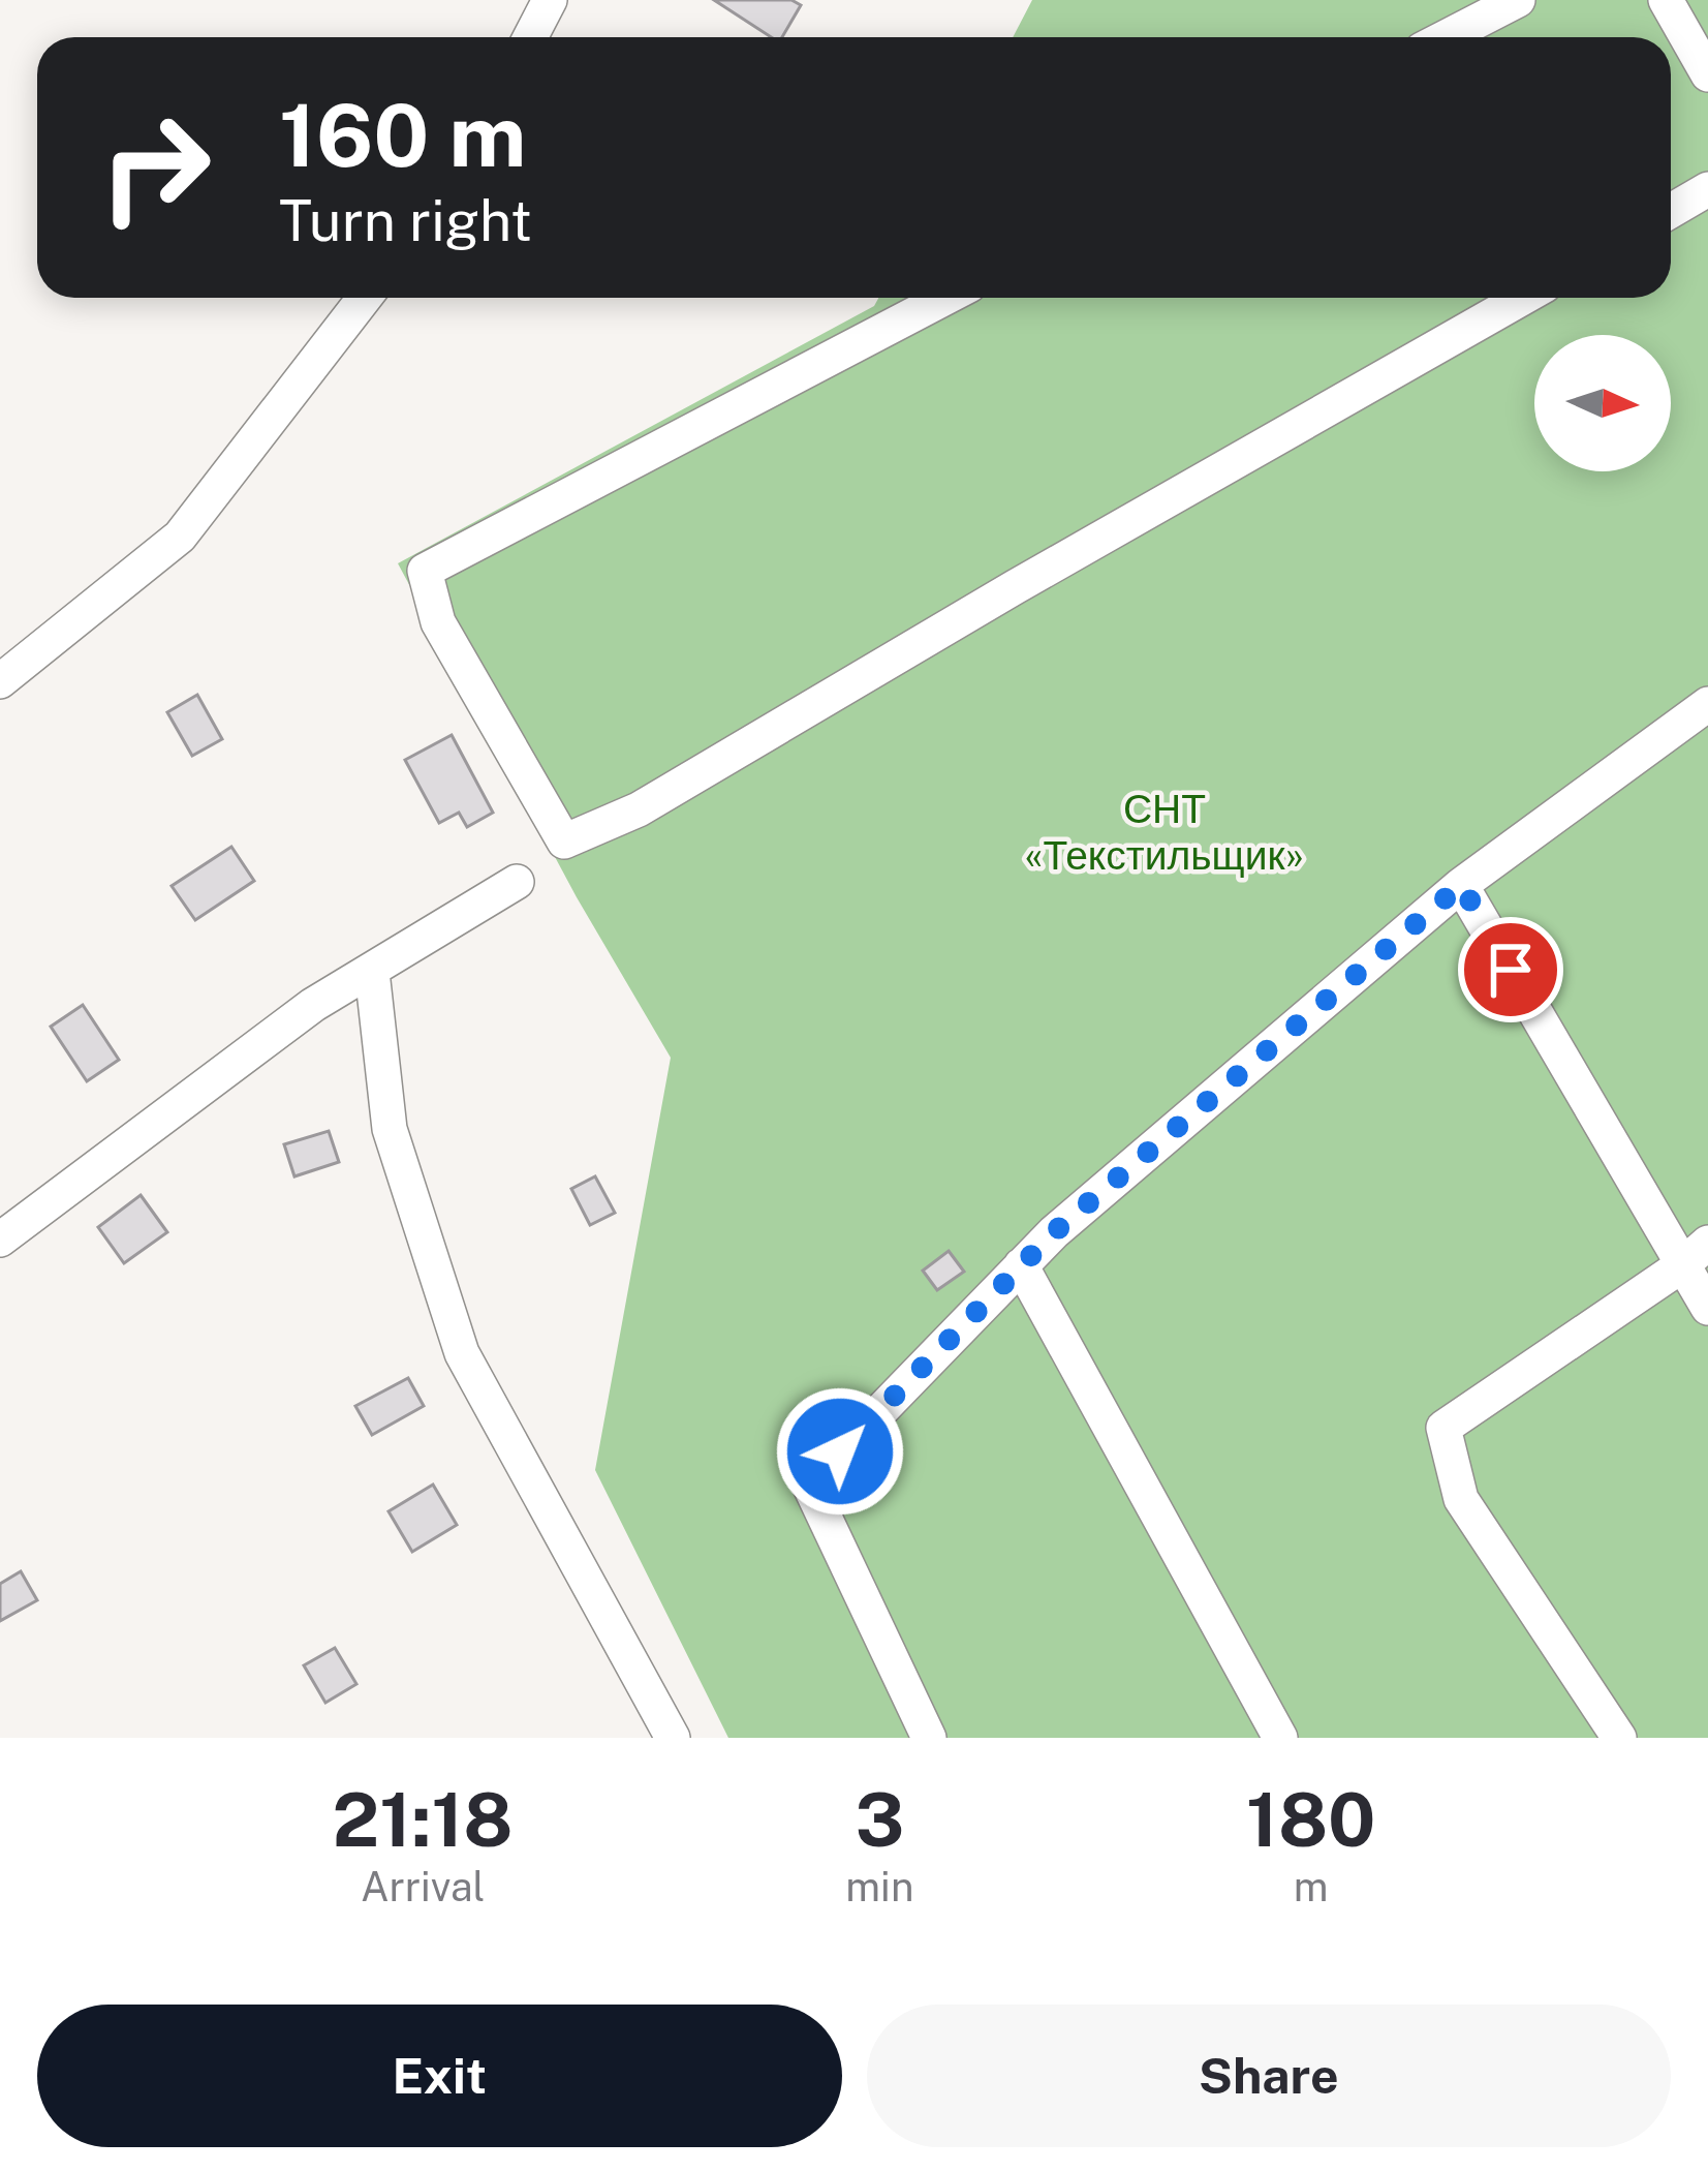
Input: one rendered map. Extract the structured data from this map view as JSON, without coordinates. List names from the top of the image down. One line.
{"parks":["СНТ «Текстильщик»"],"north":"right","page":{"turn":["160 m","Turn right"],"eta":["21:18","Arrival","3","min","180","m"],"buttons":["Exit","Share"]}}
